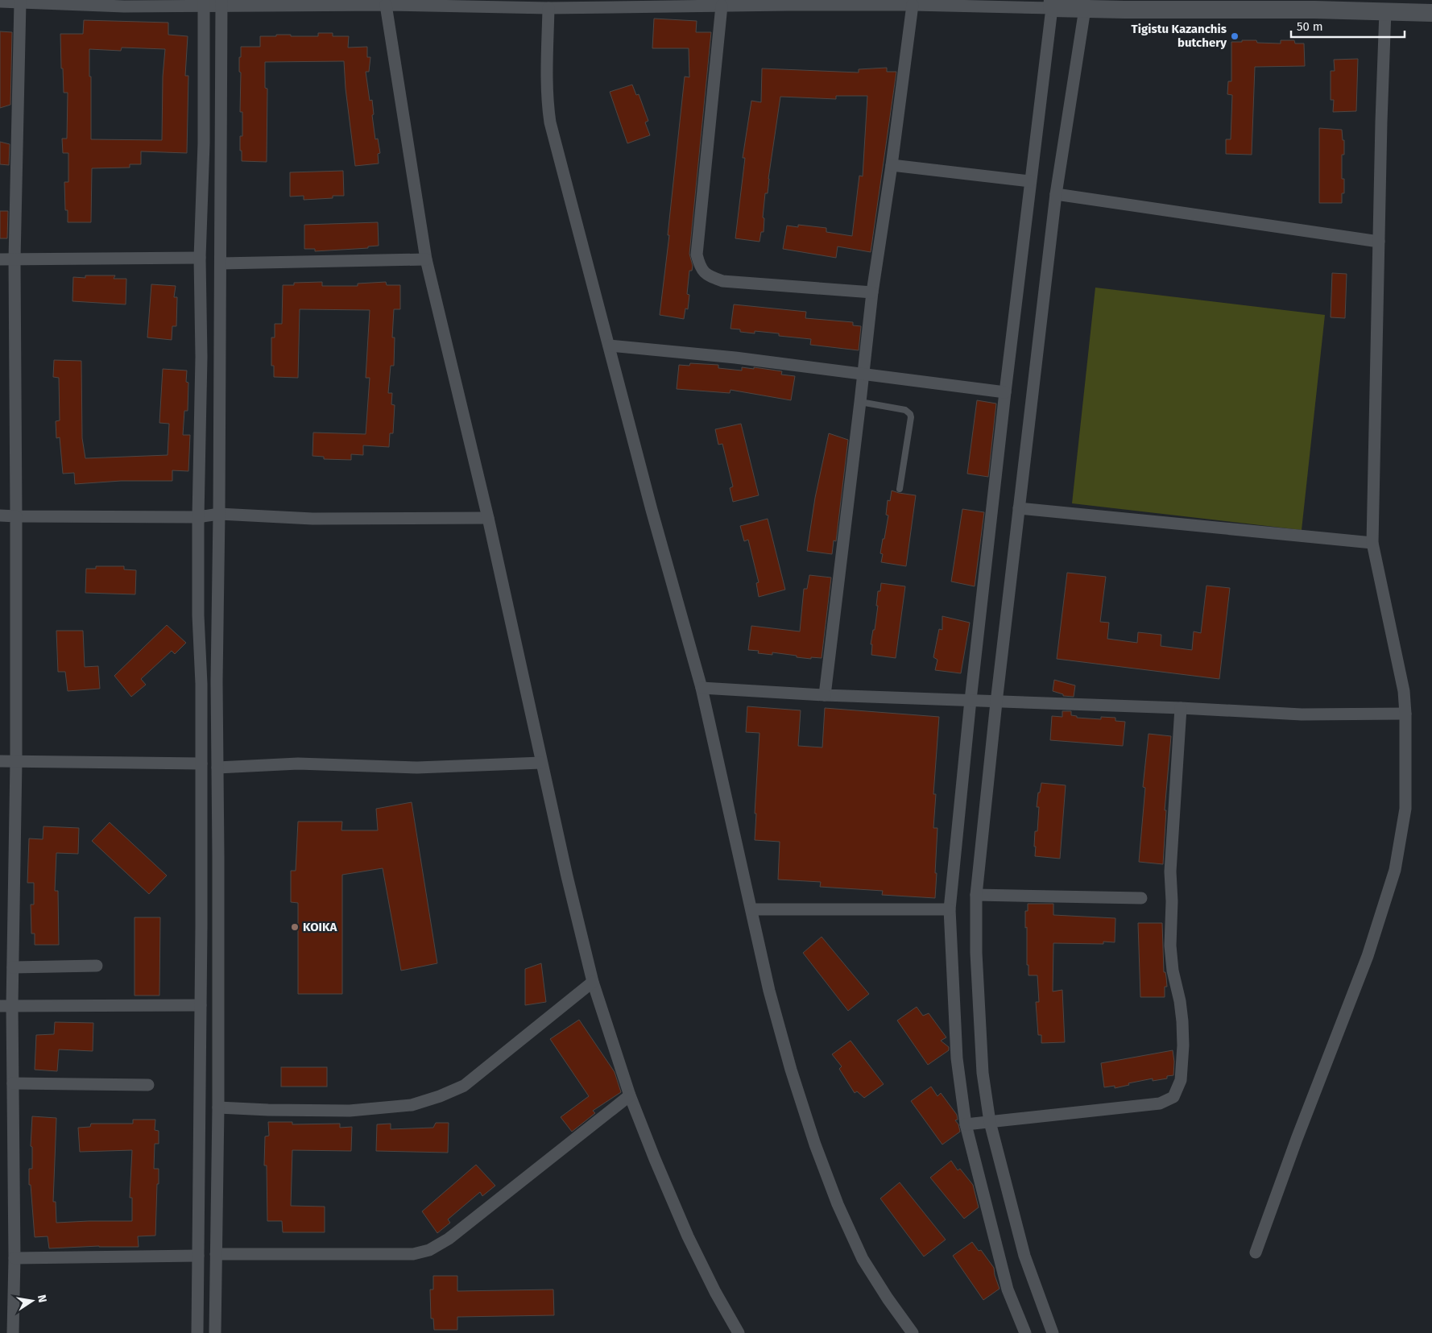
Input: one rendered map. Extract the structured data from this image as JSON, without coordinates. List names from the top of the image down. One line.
{"places":["Tigistu Kazanchis butchery","KOIKA"],"scale_bar":"50 m","north":"right"}
